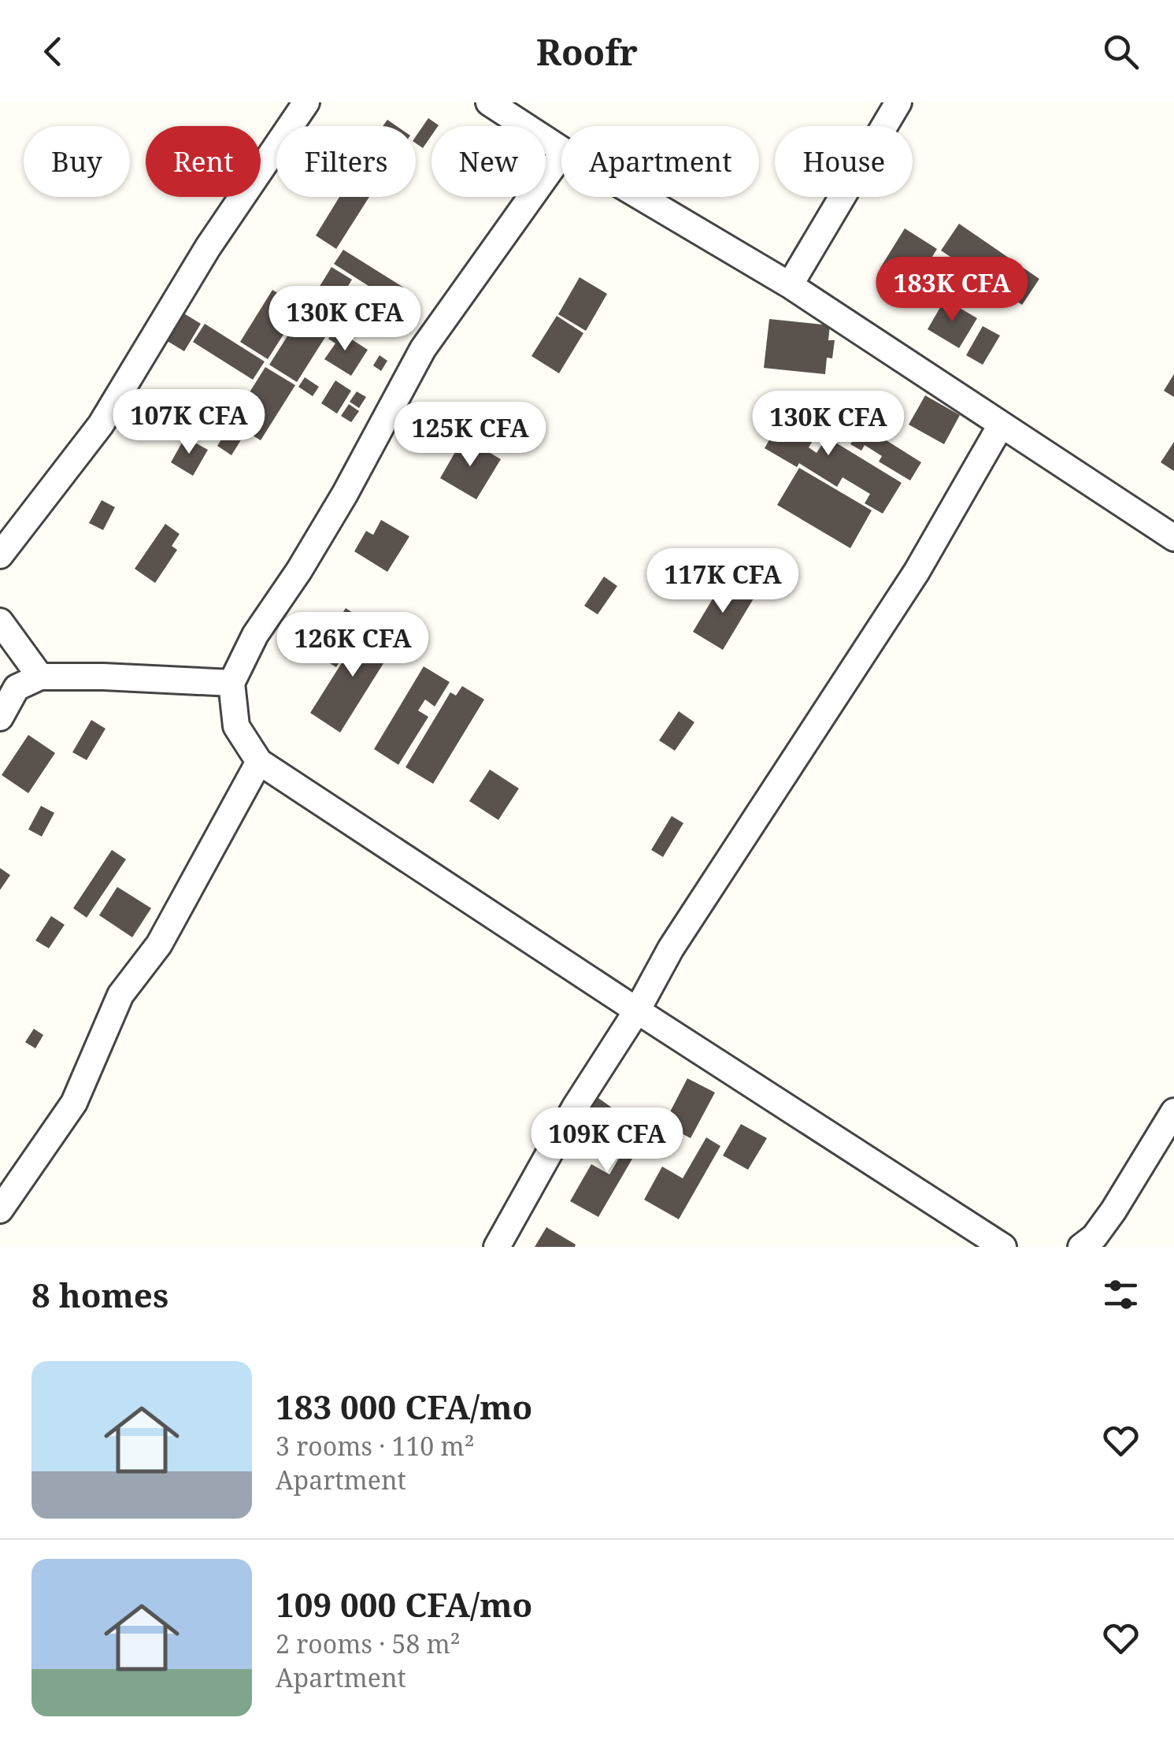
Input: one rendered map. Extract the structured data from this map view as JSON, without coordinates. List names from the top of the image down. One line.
{"page":{"header":"Roofr","chip":["Buy","Rent","Filters","New","Apartment","House"],"price":["183K CFA","130K CFA","107K CFA","130K CFA","125K CFA","117K CFA","126K CFA","109K CFA"],"heading":"8 homes","list":[{"name":"183 000 CFA/mo","note":"3 rooms · 110 m² · Apartment"},{"name":"109 000 CFA/mo","note":"2 rooms · 58 m² · Apartment"}]}}
